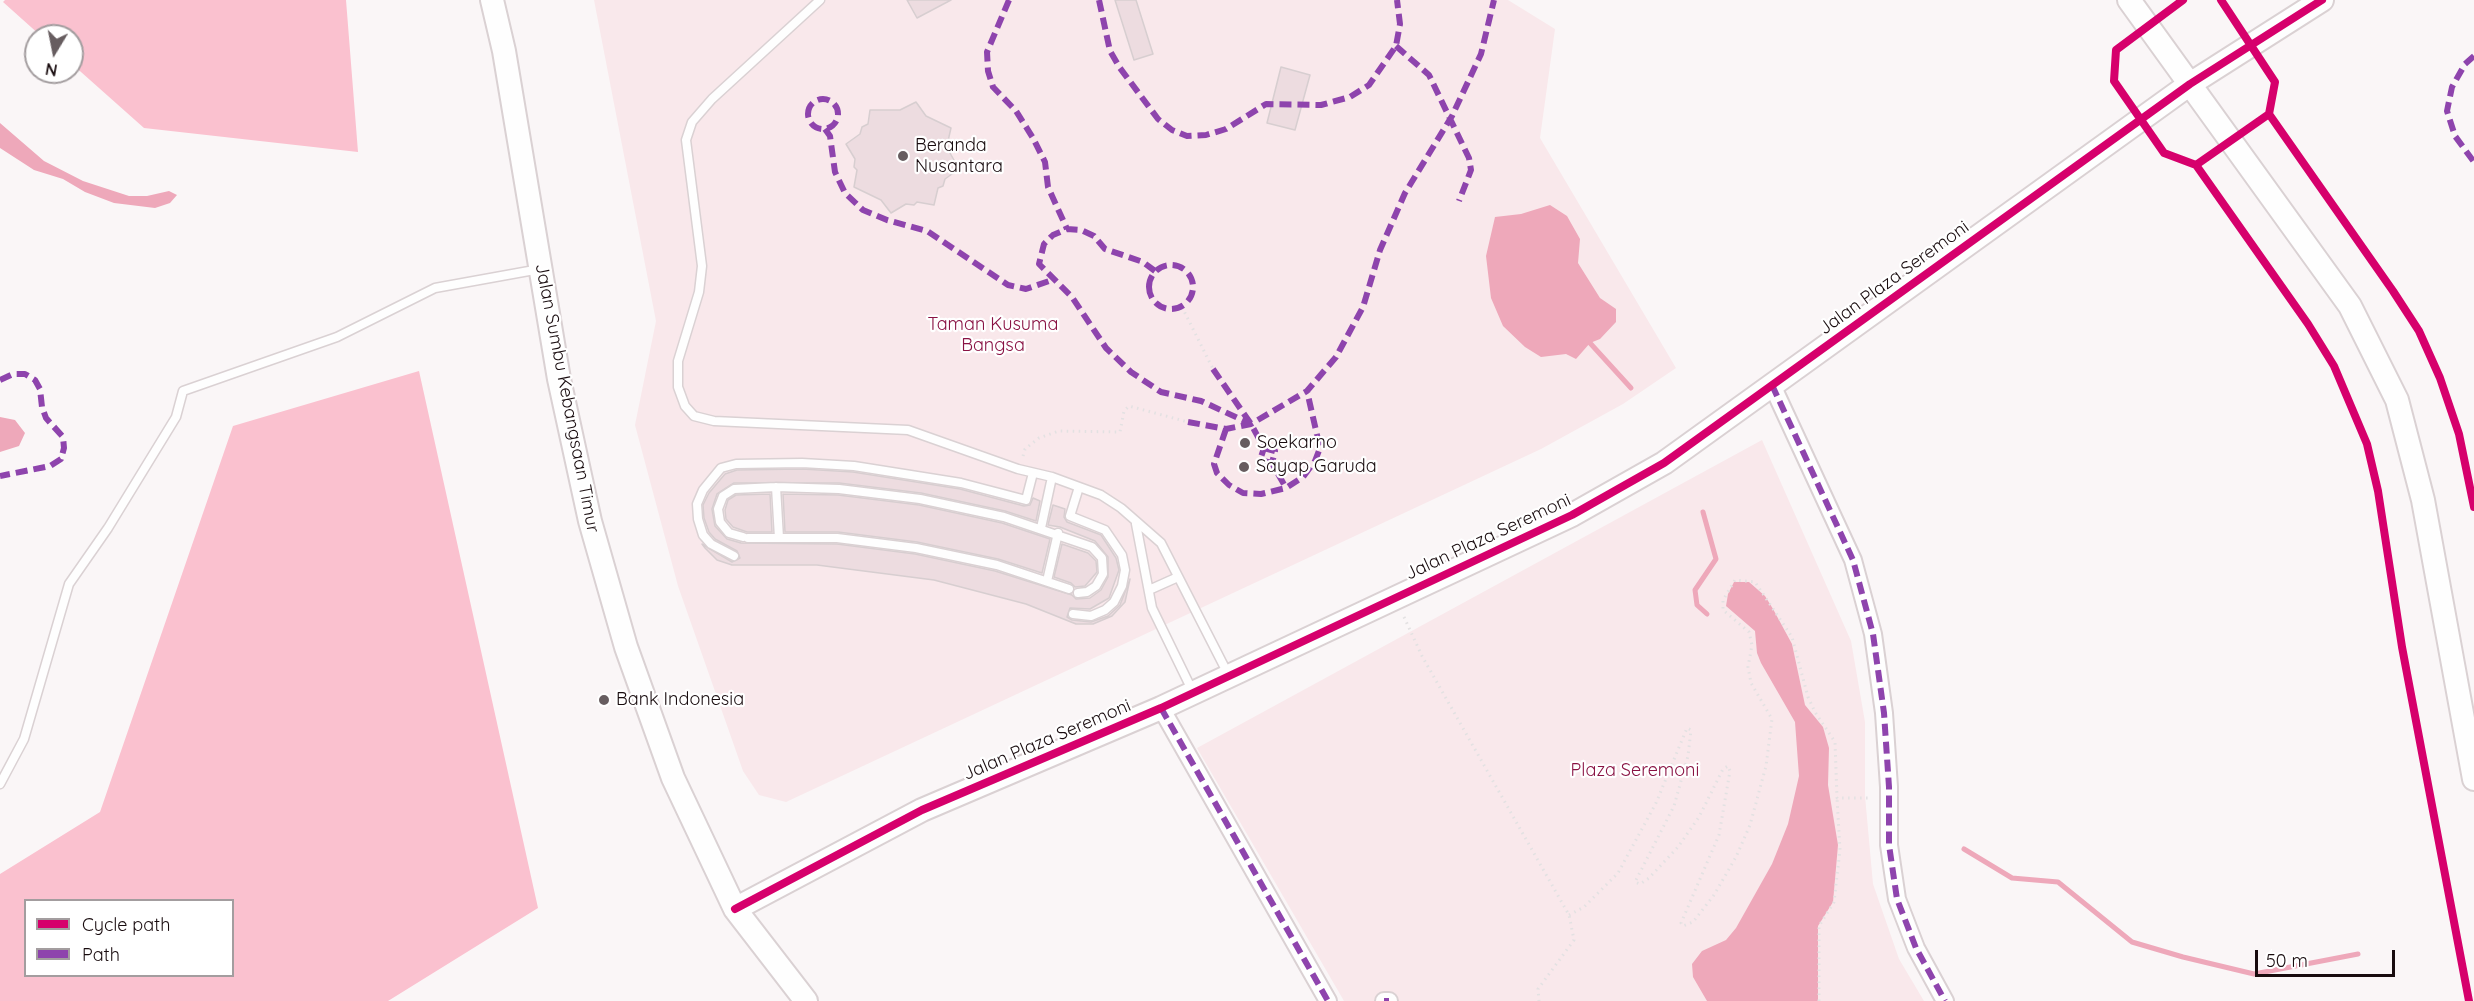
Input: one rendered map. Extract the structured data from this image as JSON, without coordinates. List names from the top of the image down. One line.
{"streets":{"street":["Jalan Plaza Seremoni","Jalan Sumbu Kebangsaan Timur"]},"crossings":[["Jalan Plaza Seremoni","Jalan Sumbu Kebangsaan Timur"]],"parks":["Taman Kusuma Bangsa","Plaza Seremoni"],"places":["Beranda Nusantara","Soekarno","Sayap Garuda","Bank Indonesia"],"legend":["Cycle path","Path"],"scale_bar":"50 m","north":"bottom"}
